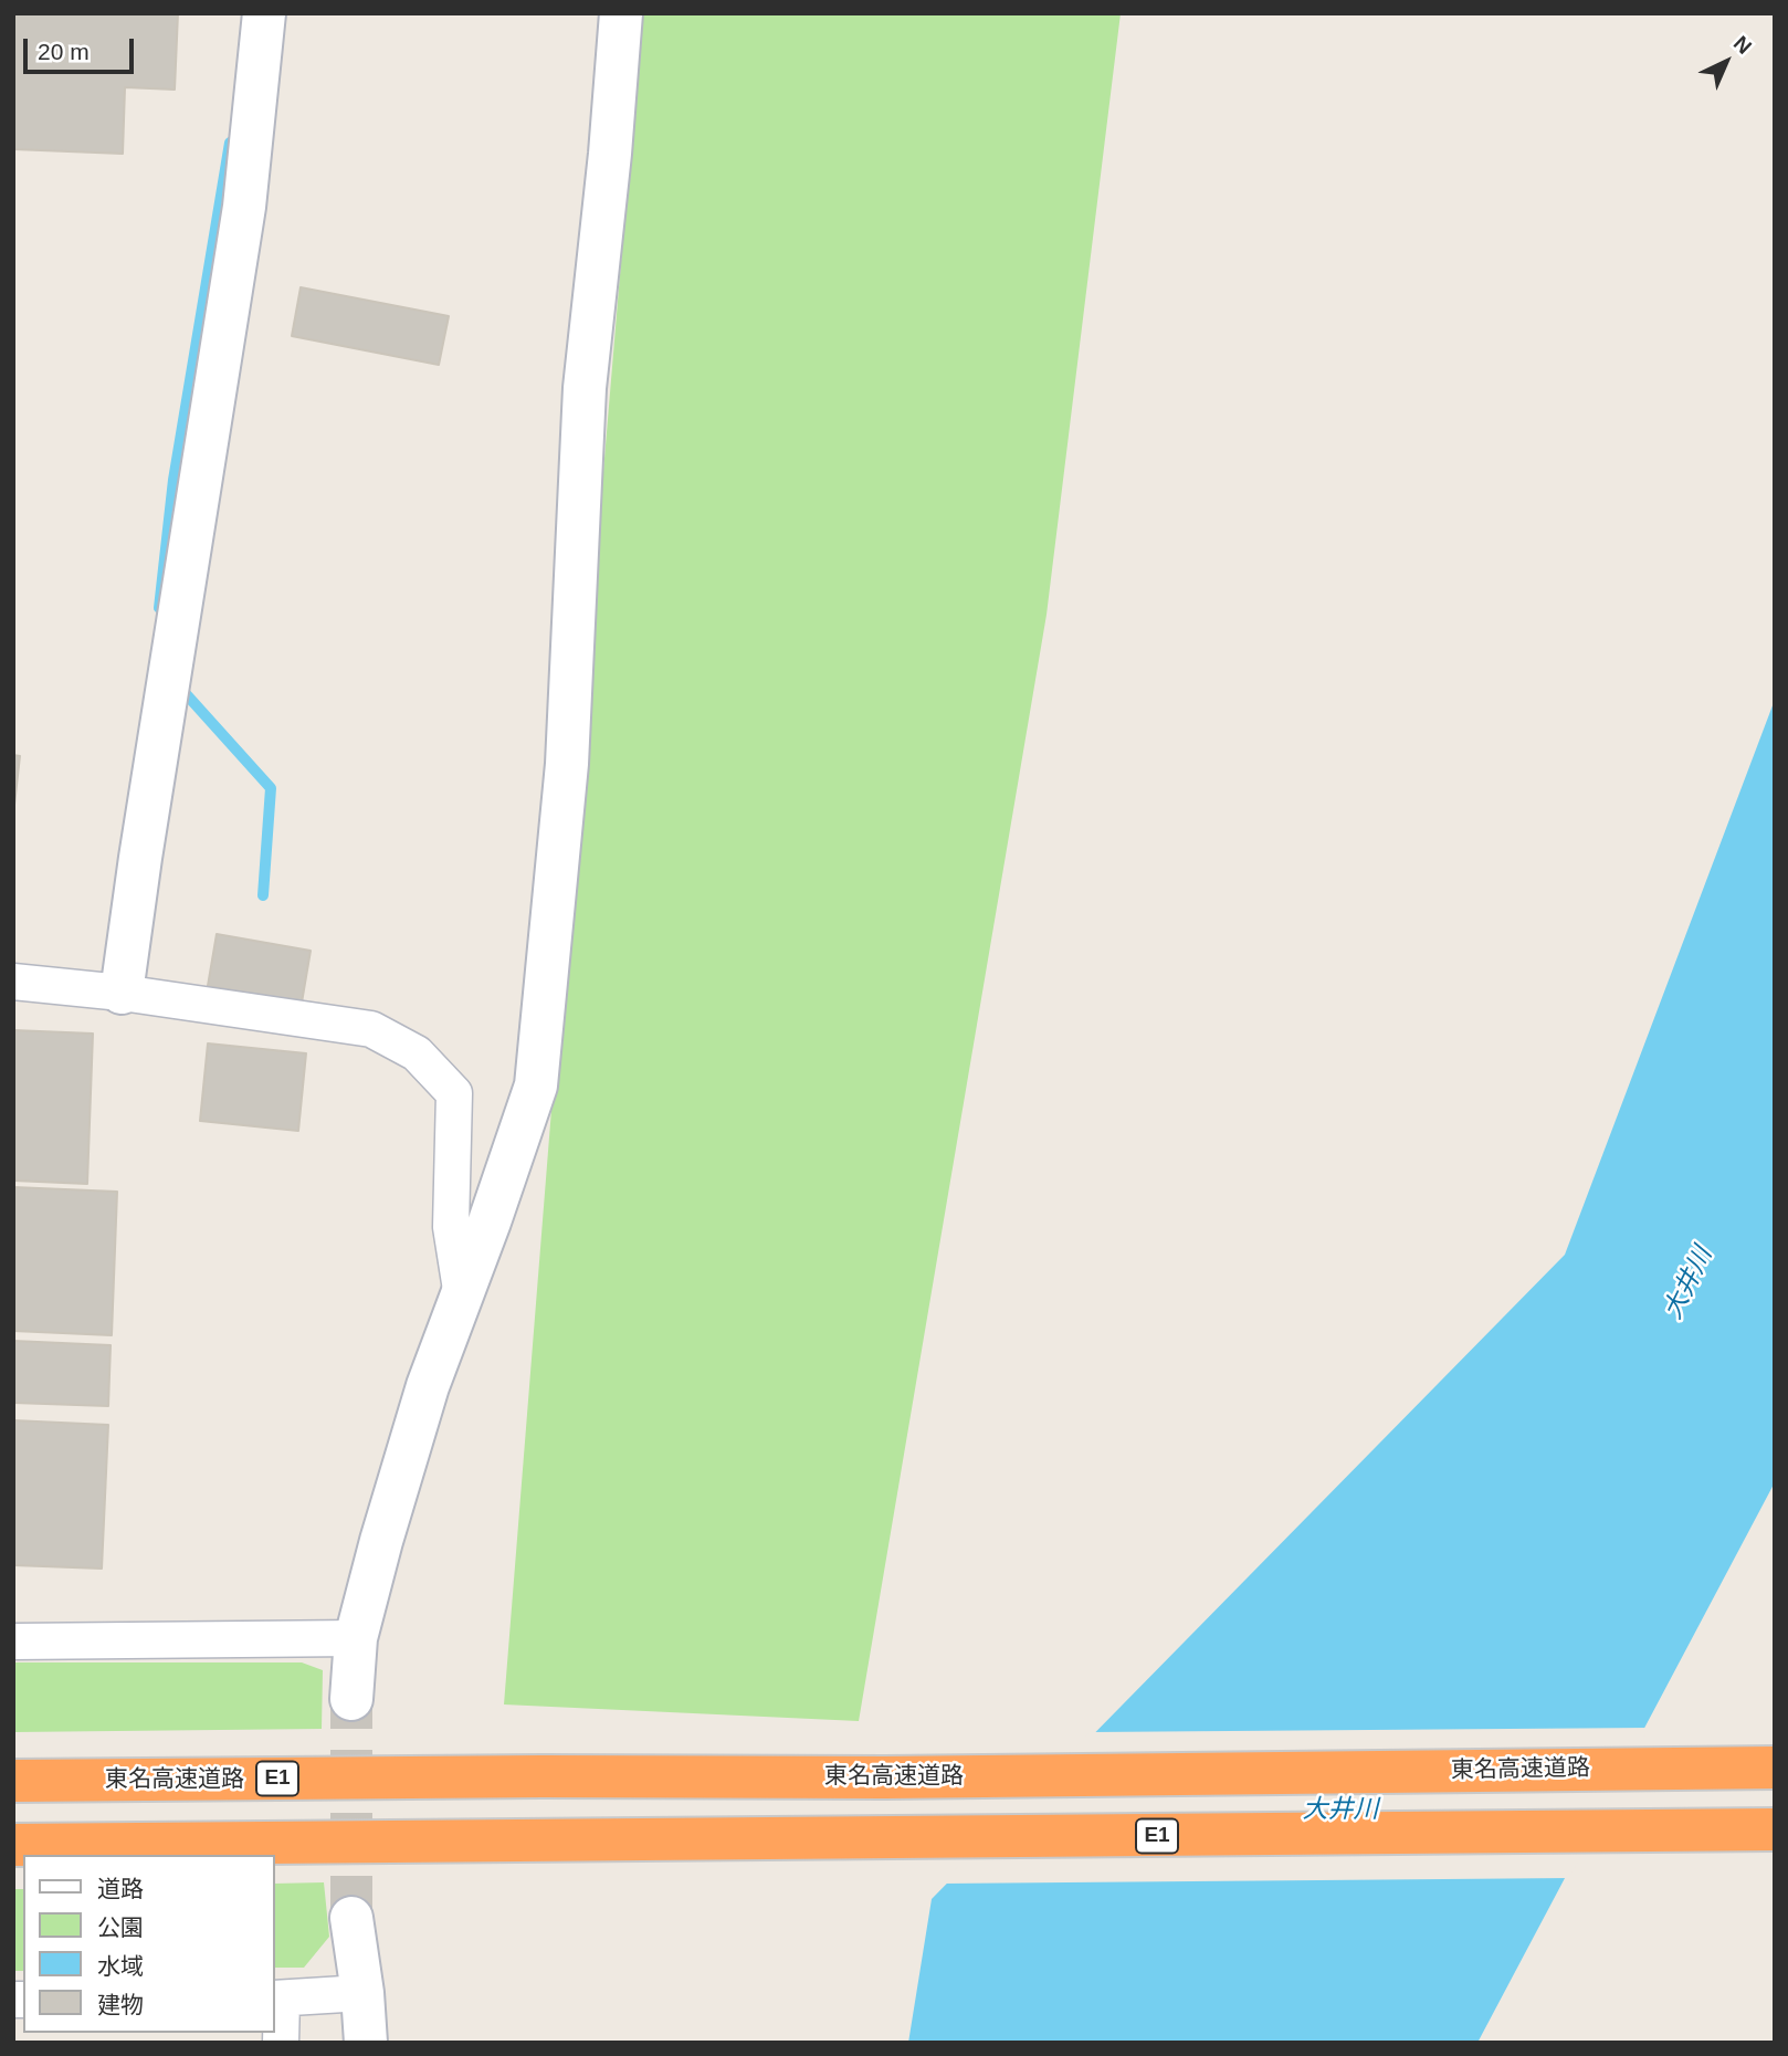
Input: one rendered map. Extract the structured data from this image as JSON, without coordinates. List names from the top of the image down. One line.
{"streets":{"highway":["東名高速道路","E1"]},"water":["大井川"],"legend":["道路","公園","水域","建物"],"scale_bar":"20 m","north":"top right"}
